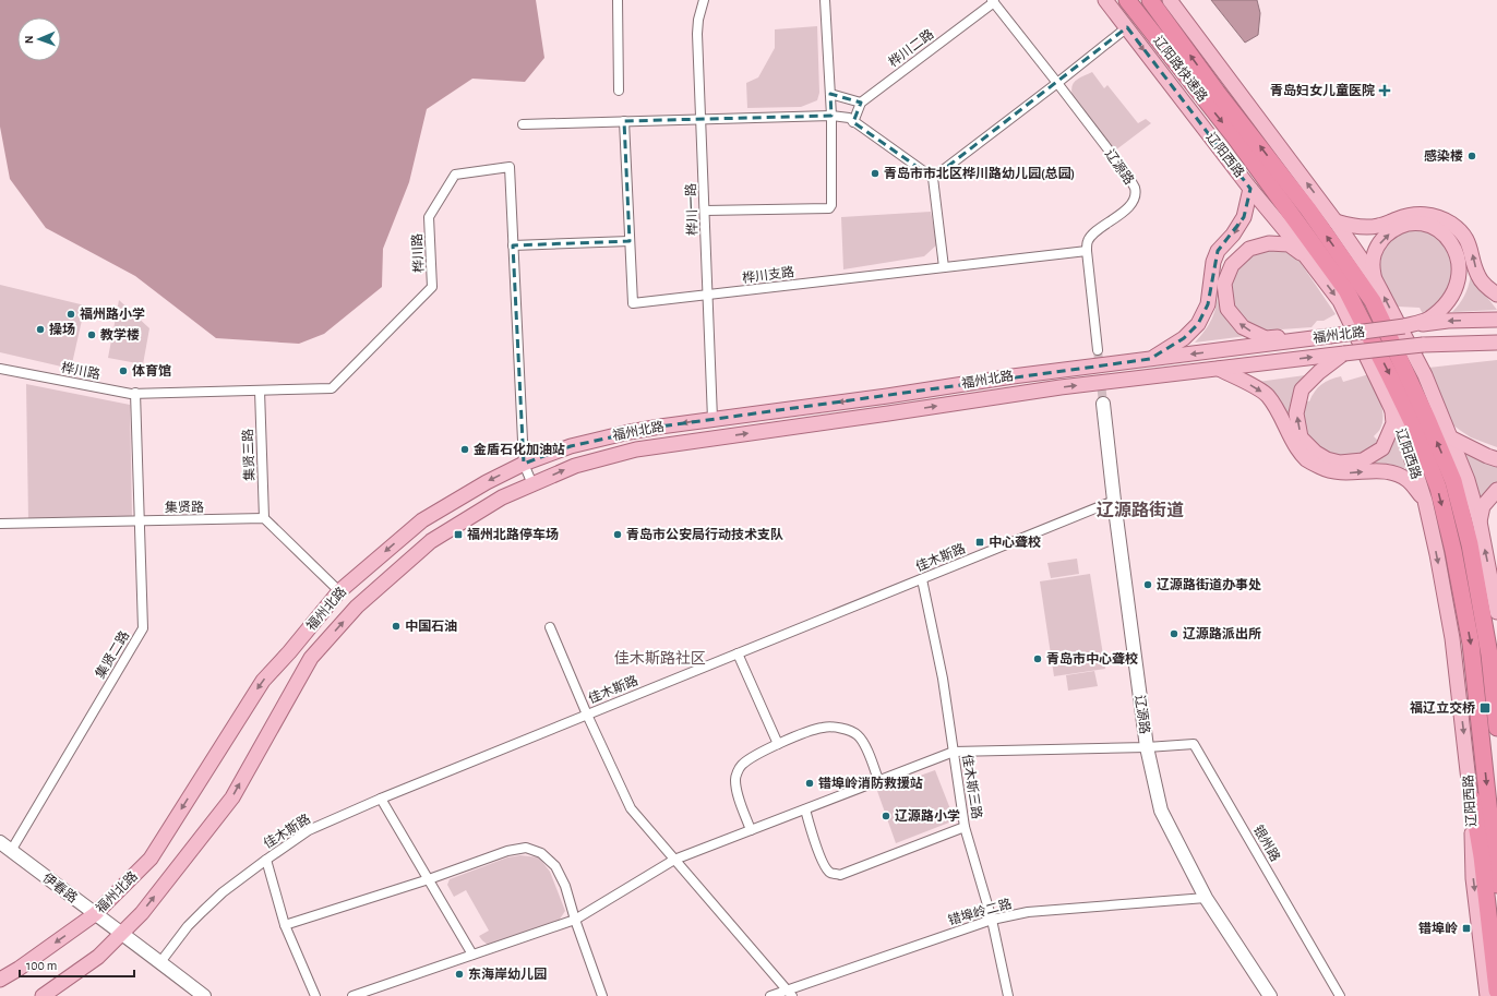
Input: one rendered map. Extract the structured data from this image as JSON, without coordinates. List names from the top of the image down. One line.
{"streets":{"highway":["辽阳路快速路","辽阳西路"],"main road":["福州北路"],"street":["桦川二路","辽源路","桦川一路","桦川路","桦川支路","集贤三路","集贤路","佳木斯路","集贤二路","佳木斯三路","银州路","伊春路","错埠岭二路"]},"crossings":[["桦川二路","辽源路"],["辽阳路快速路","辽阳西路"],["辽源路","桦川支路"],["辽源路","佳木斯路"],["辽源路","银州路"],["辽源路","错埠岭二路"],["桦川一路","桦川支路"],["桦川一路","福州北路"],["桦川路","福州北路"],["桦川路","集贤三路"],["桦川路","集贤二路"],["福州北路","伊春路"],["集贤三路","集贤路"],["集贤路","集贤二路"],["佳木斯路","佳木斯三路"],["佳木斯路","伊春路"],["集贤二路","伊春路"],["佳木斯三路","错埠岭二路"]],"districts":["辽源路街道","佳木斯路社区"],"places":{"health":["青岛妇女儿童医院"],"other":["感染楼","青岛市市北区桦川路幼儿园(总园)","福州路小学","操场","教学楼","体育馆","金盾石化加油站","青岛市公安局行动技术支队","辽源路街道办事处","中国石油","辽源路派出所","青岛市中心聋校","错埠岭消防救援站","辽源路小学","东海岸幼儿园"],"transit":["福州北路停车场","中心聋校","福辽立交桥","错埠岭"]},"scale_bar":"100 m","north":"left"}
